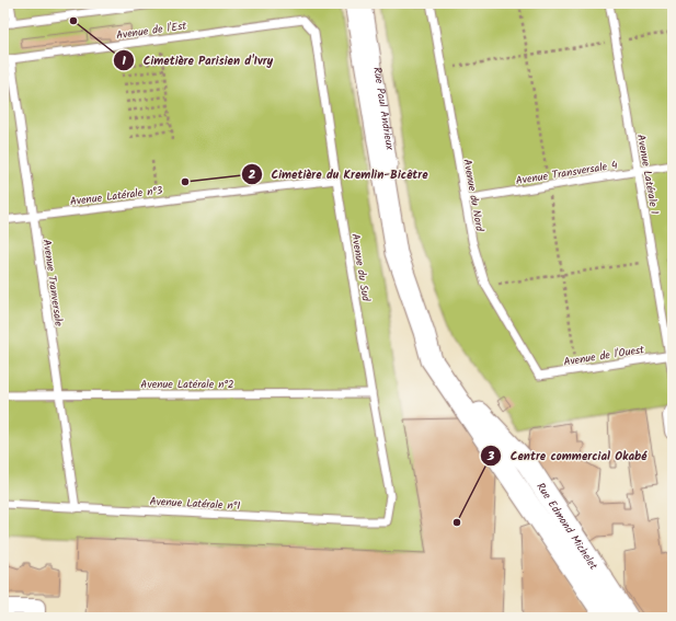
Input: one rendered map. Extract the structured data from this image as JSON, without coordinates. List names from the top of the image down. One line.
{"streets":{"main road":["Rue Paul Andrieux","Rue Edmond Michelet"],"lane":["Avenue de l'Est","Avenue Transversale 4","Avenue Latérale 1","Avenue Latérale n°3","Avenue du Nord","Avenue du Sud","Avenue Tranversale","Avenue de l'Ouest","Avenue Latérale n°2","Avenue Latérale n°1"]},"crossings":[["Avenue de l'Est","Avenue du Sud"],["Avenue de l'Est","Avenue Tranversale"],["Rue Paul Andrieux","Rue Edmond Michelet"],["Avenue Transversale 4","Avenue Latérale 1"],["Avenue Transversale 4","Avenue du Nord"],["Avenue Latérale 1","Avenue de l'Ouest"],["Avenue Latérale n°3","Avenue du Sud"],["Avenue Latérale n°3","Avenue Tranversale"],["Avenue du Nord","Avenue de l'Ouest"],["Avenue du Sud","Avenue Latérale n°2"],["Avenue du Sud","Avenue Latérale n°1"],["Avenue Tranversale","Avenue Latérale n°2"],["Avenue Tranversale","Avenue Latérale n°1"]],"places":["Cimetière Parisien d'Ivry","Cimetière du Kremlin-Bicêtre","Centre commercial Okabé"]}
